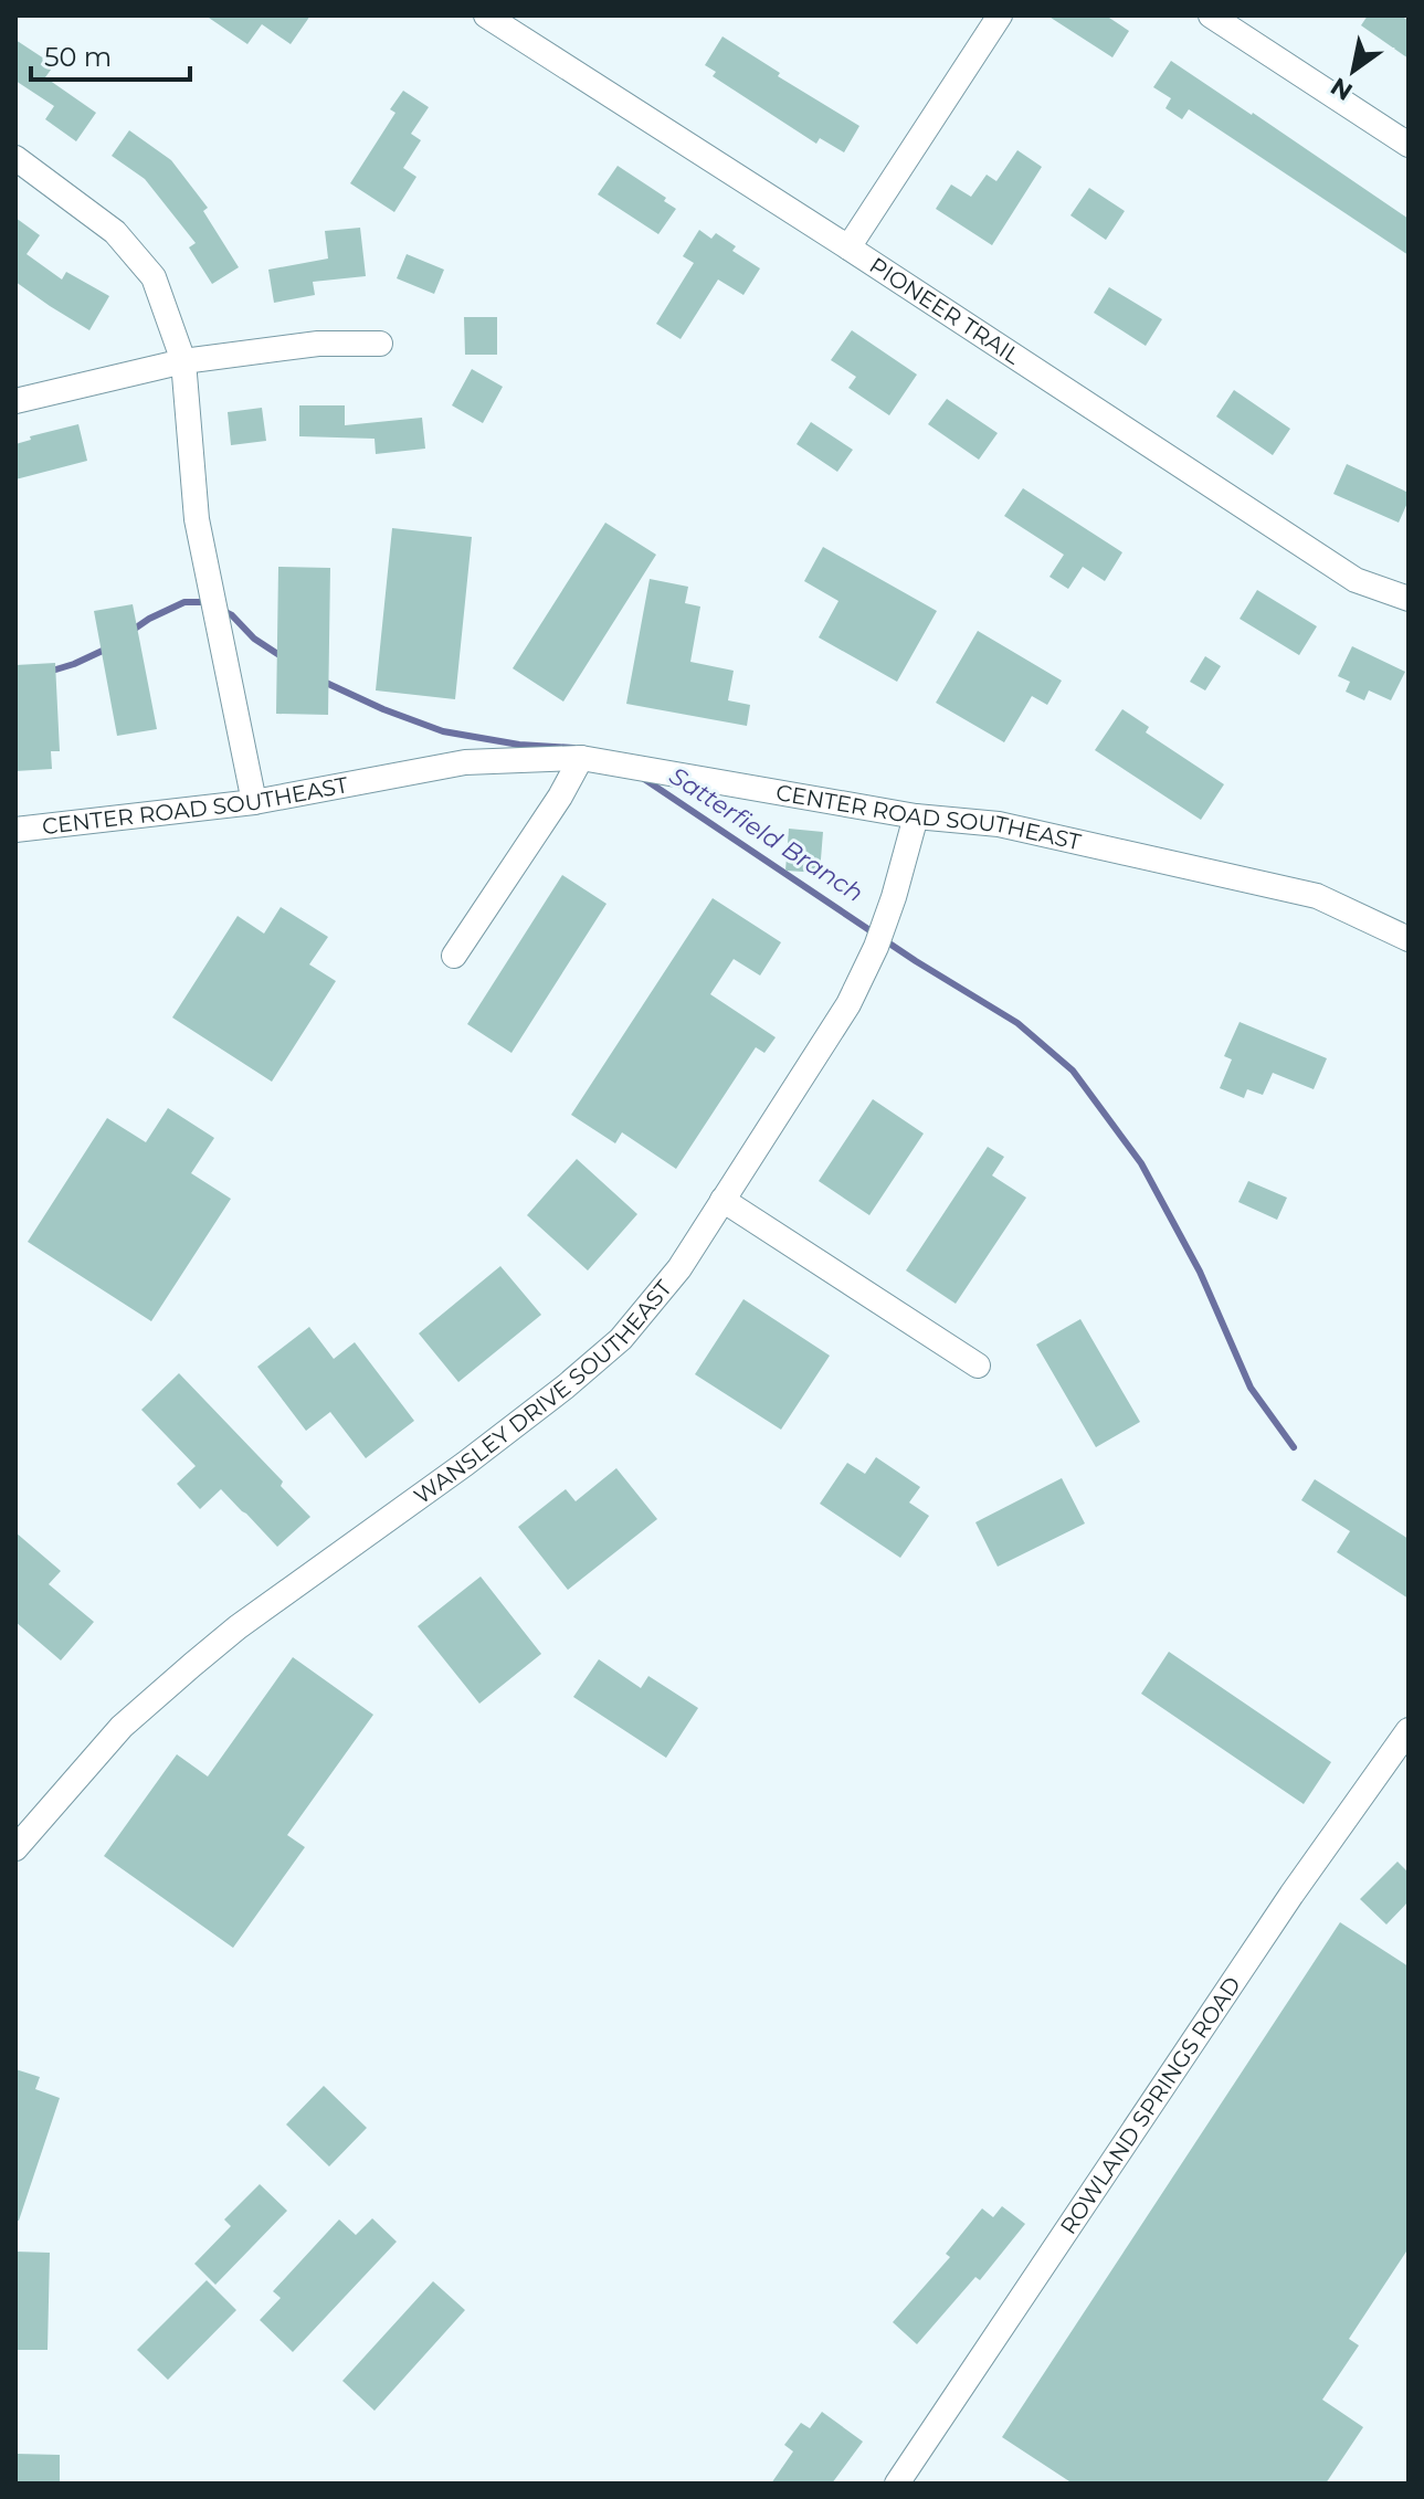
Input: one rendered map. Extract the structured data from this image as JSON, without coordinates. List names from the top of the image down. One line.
{"streets":{"street":["PIONEER TRAIL","CENTER ROAD SOUTHEAST","WANSLEY DRIVE SOUTHEAST","ROWLAND SPRINGS ROAD"]},"crossings":[["CENTER ROAD SOUTHEAST","WANSLEY DRIVE SOUTHEAST"]],"water":["Satterfield Branch"],"scale_bar":"50 m","north":"bottom left"}
